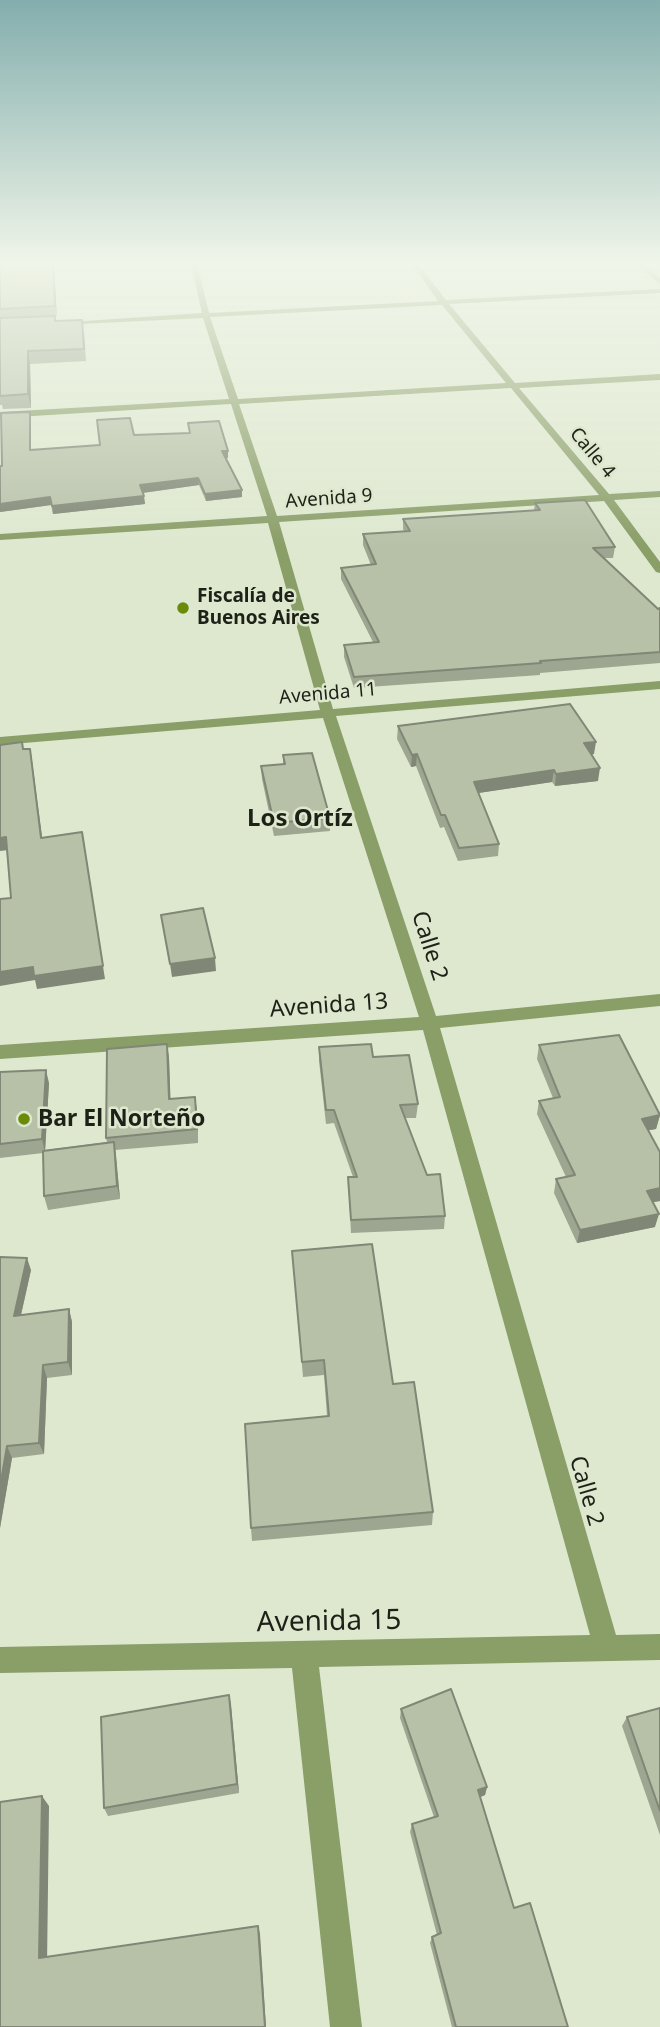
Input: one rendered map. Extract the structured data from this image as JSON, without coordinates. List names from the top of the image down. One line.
{"streets":{"street":["Calle 4","Avenida 9","Avenida 11","Calle 2","Avenida 13","Avenida 15"]},"crossings":[["Calle 4","Avenida 9"],["Avenida 9","Calle 2"],["Avenida 11","Calle 2"],["Calle 2","Avenida 13"],["Calle 2","Avenida 15"]],"districts":["Los Ortíz"],"places":["Fiscalía de Buenos Aires","Bar El Norteño"]}
